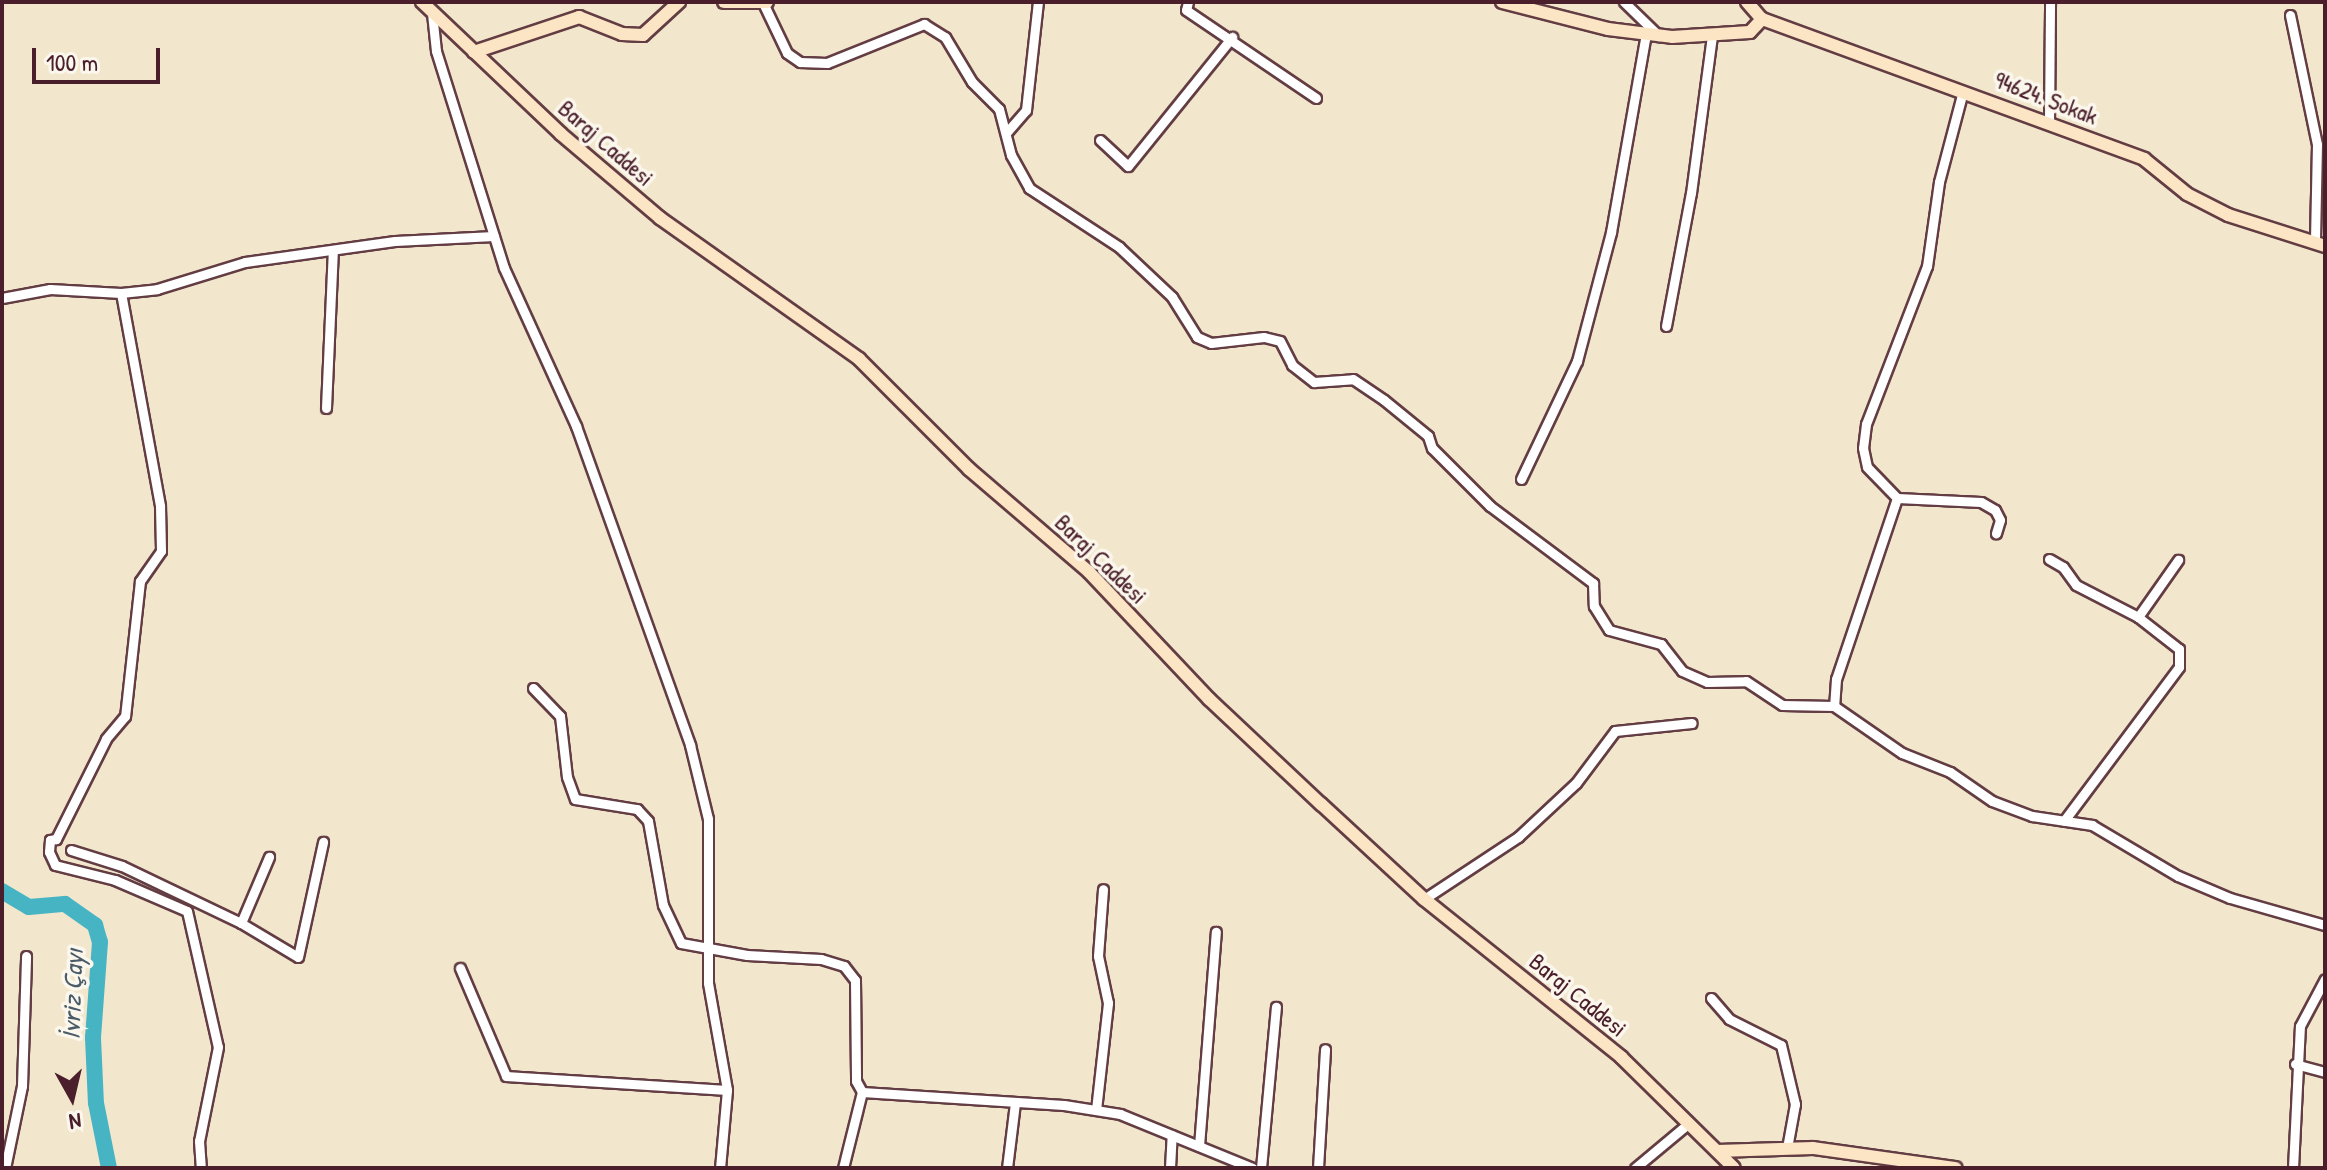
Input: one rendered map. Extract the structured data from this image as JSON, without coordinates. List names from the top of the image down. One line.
{"streets":{"main road":["94624. Sokak","Baraj Caddesi"]},"water":["İvriz Çayı"],"scale_bar":"100 m","north":"bottom"}
